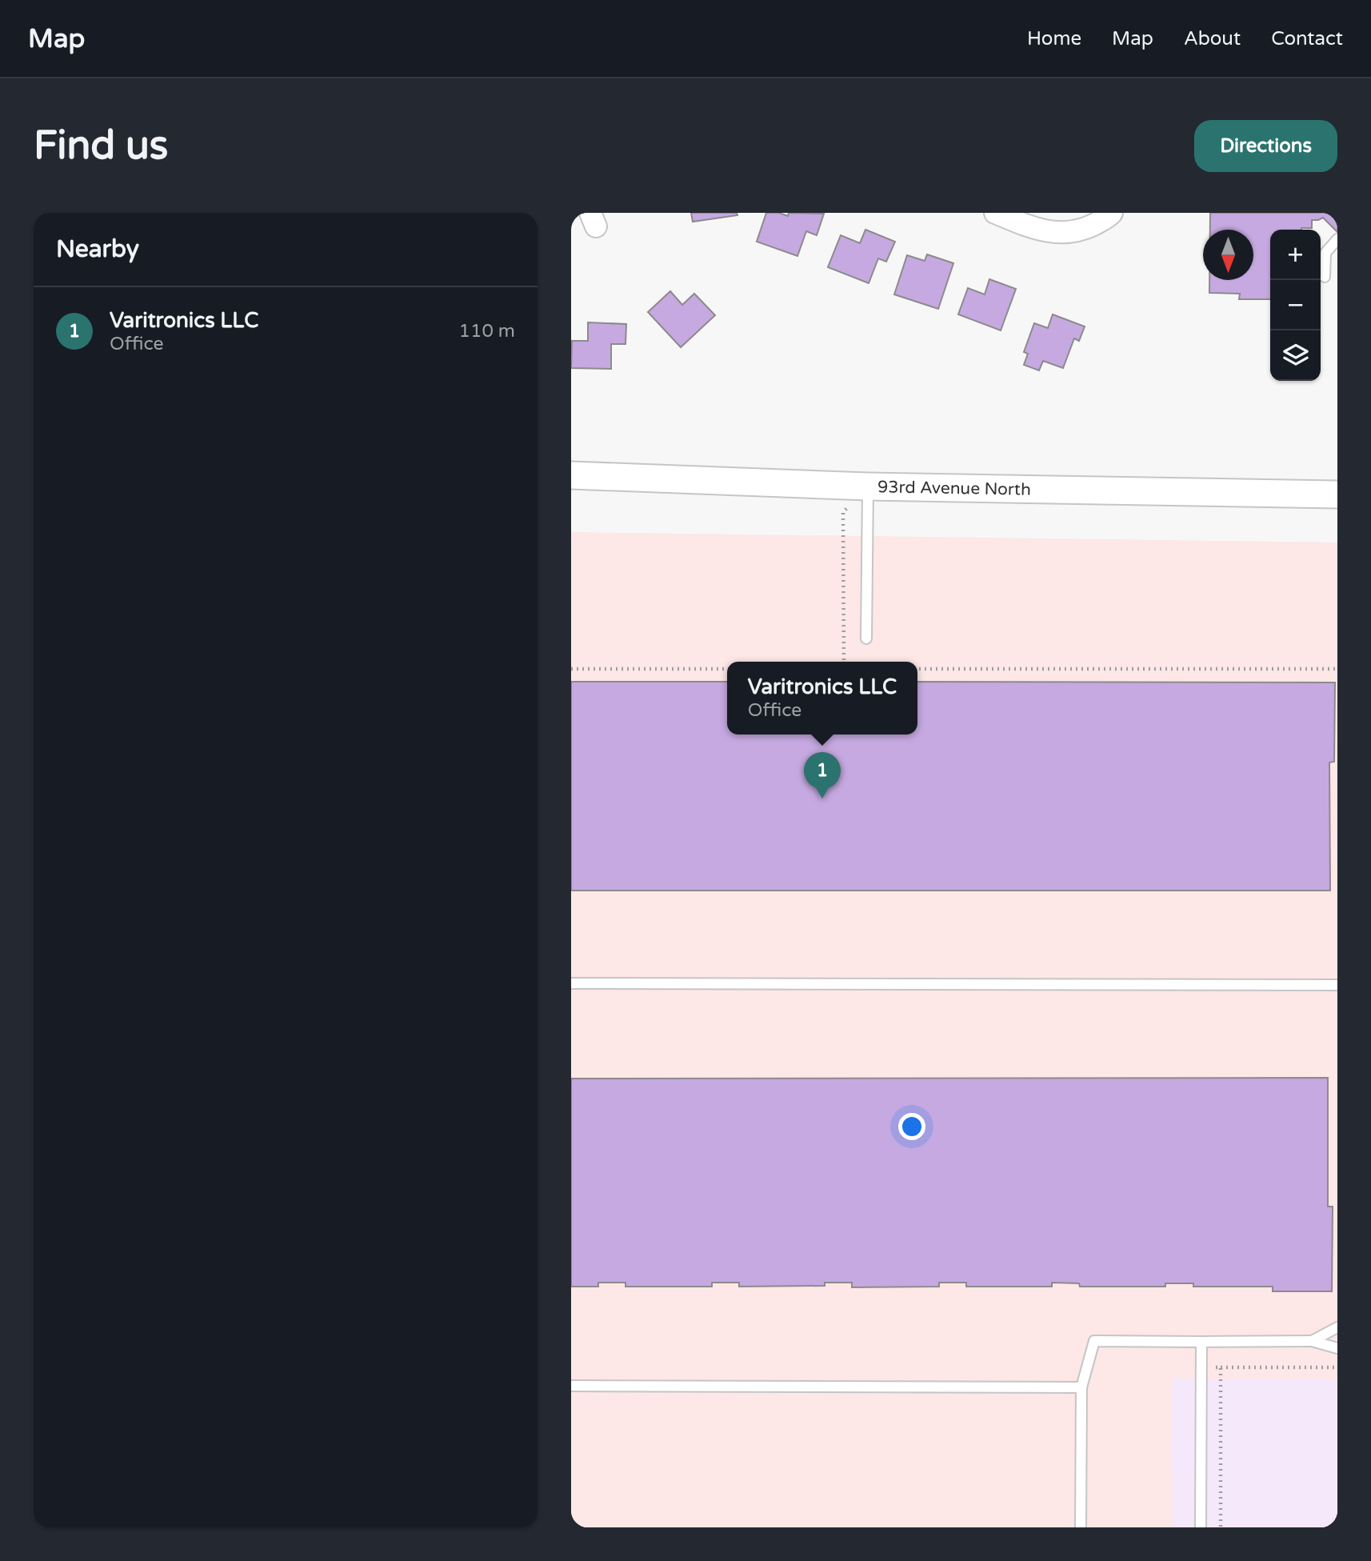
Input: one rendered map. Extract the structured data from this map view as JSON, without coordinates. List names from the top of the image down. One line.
{"streets":{"street":["93rd Avenue North"]},"north":"bottom","page":{"header":"Map","nav":["Home","Map","About","Contact"],"buttons":"Directions","title":"Find us","heading":"Nearby","map_buttons":["+","−"],"list":[{"mark":"1","name":"Varitronics LLC","note":"Office","value":"110 m"}],"popup":["Varitronics LLC","Office"],"pins":"1"}}
